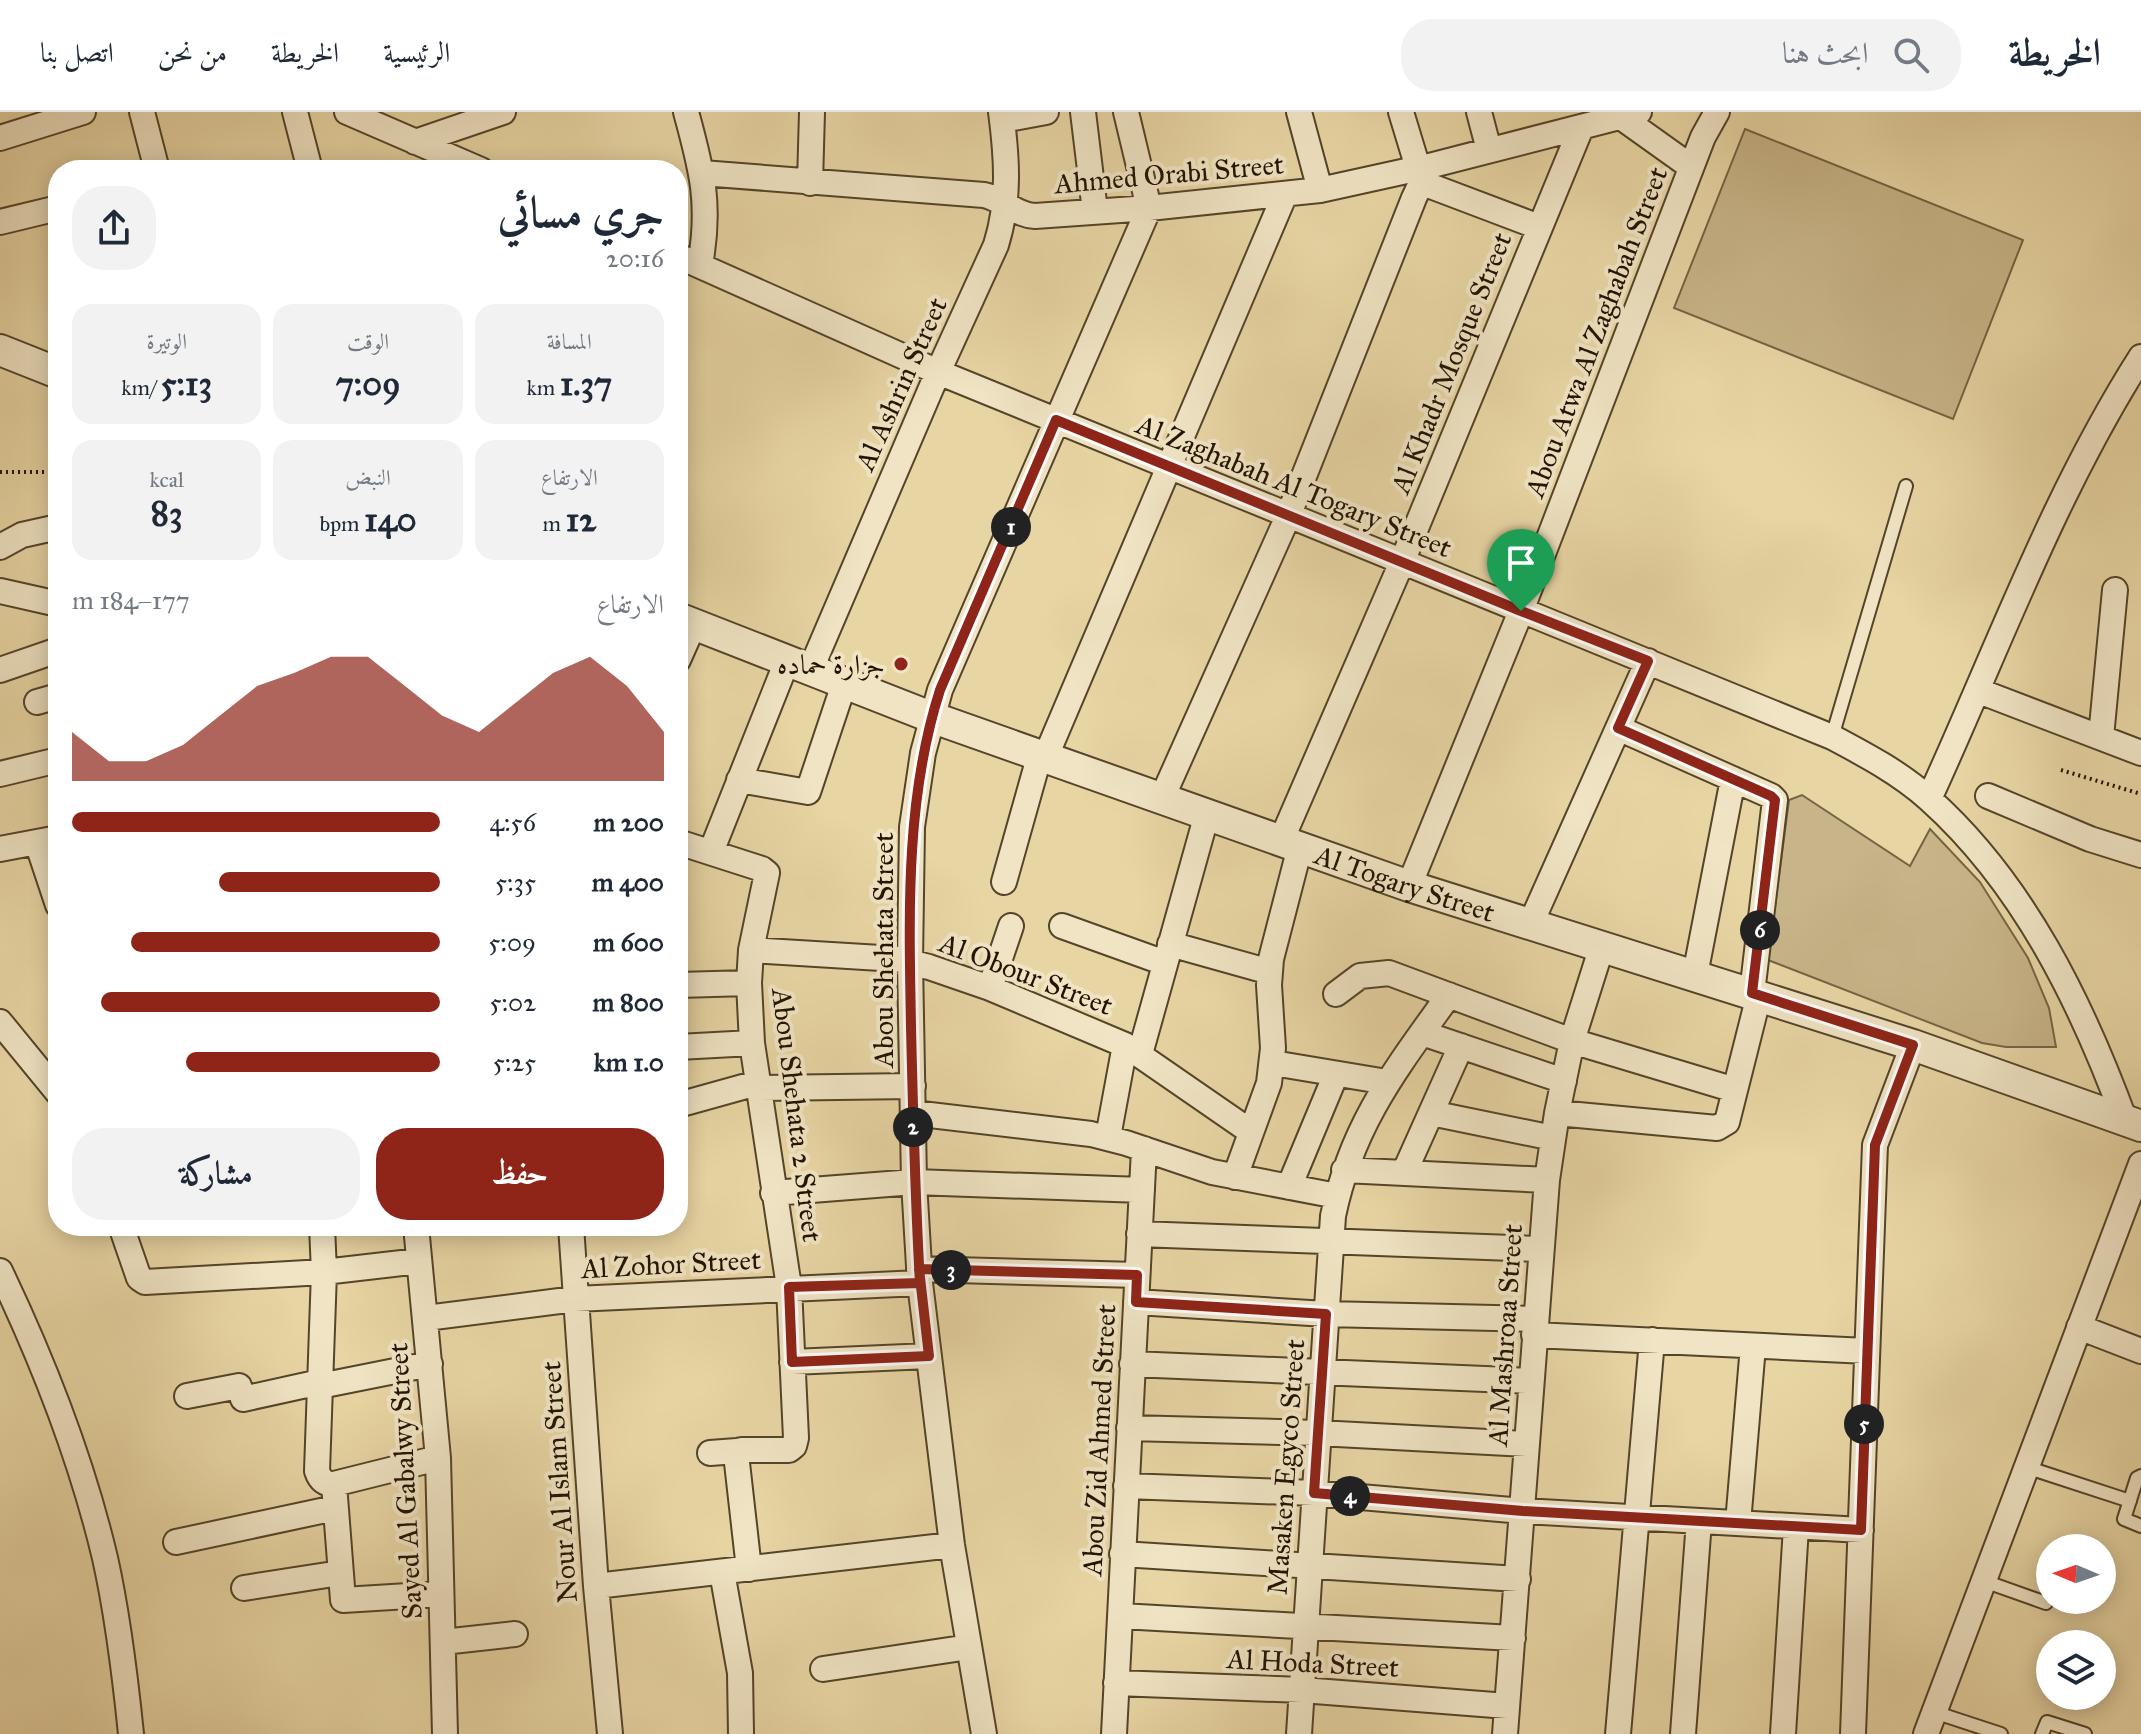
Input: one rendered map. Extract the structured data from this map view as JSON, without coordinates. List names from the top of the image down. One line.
{"streets":{"street":["Ahmed Orabi Street","Abou Atwa Al Zaghabah Street","Al Khadr Mosque Street","Al Ashrin Street","Al Zaghabah Al Togary Street","Al Togary Street","Abou Shehata Street","Al Obour Street","Abou Shehata 2 Street","Al Zohor Street","Al Mashroaa Street","Abou Zid Ahmed Street","Masaken Egyco Street","Sayed Al Gabalwy Street","Nour Al Islam Street","Al Hoda Street"]},"crossings":[["Ahmed Orabi Street","Al Khadr Mosque Street"],["Ahmed Orabi Street","Al Ashrin Street"],["Ahmed Orabi Street","Abou Shehata Street"],["Abou Atwa Al Zaghabah Street","Al Zaghabah Al Togary Street"],["Abou Atwa Al Zaghabah Street","Al Togary Street"],["Al Khadr Mosque Street","Al Zaghabah Al Togary Street"],["Al Khadr Mosque Street","Al Togary Street"],["Al Khadr Mosque Street","Al Obour Street"],["Al Ashrin Street","Al Zaghabah Al Togary Street"],["Al Ashrin Street","Al Togary Street"],["Al Ashrin Street","Abou Shehata 2 Street"],["Al Zaghabah Al Togary Street","Al Togary Street"],["Al Zaghabah Al Togary Street","Abou Shehata Street"],["Al Togary Street","Abou Shehata Street"],["Al Togary Street","Al Mashroaa Street"],["Abou Shehata Street","Al Obour Street"],["Abou Shehata Street","Al Zohor Street"],["Al Obour Street","Abou Shehata 2 Street"],["Abou Shehata 2 Street","Al Zohor Street"],["Al Zohor Street","Abou Zid Ahmed Street"],["Al Zohor Street","Sayed Al Gabalwy Street"],["Al Zohor Street","Nour Al Islam Street"],["Al Mashroaa Street","Al Hoda Street"],["Abou Zid Ahmed Street","Al Hoda Street"],["Masaken Egyco Street","Al Hoda Street"]],"places":["جزارة حماده"],"north":"left","page":{"header":"الخريطة","search":"ابحث هنا","nav":["الرئيسية","الخريطة","من نحن","اتصل بنا"],"heading":["جري مسائي","20:16"],"stats":[["المسافة","1.37 km"],["الوقت","7:09"],["الوتيرة","5:13 /km"],["الارتفاع","12 m"],["النبض","140 bpm"],["kcal","83"]],"pins":["1","6","2","3","5","4"],"chart":["الارتفاع","177–184 m"],"list":[{"name":"200 m","note":"4:56"},{"name":"400 m","note":"5:35"},{"name":"600 m","note":"5:09"},{"name":"800 m","note":"5:02"},{"name":"1.0 km","note":"5:25"}],"buttons":["حفظ","مشاركة"]}}
